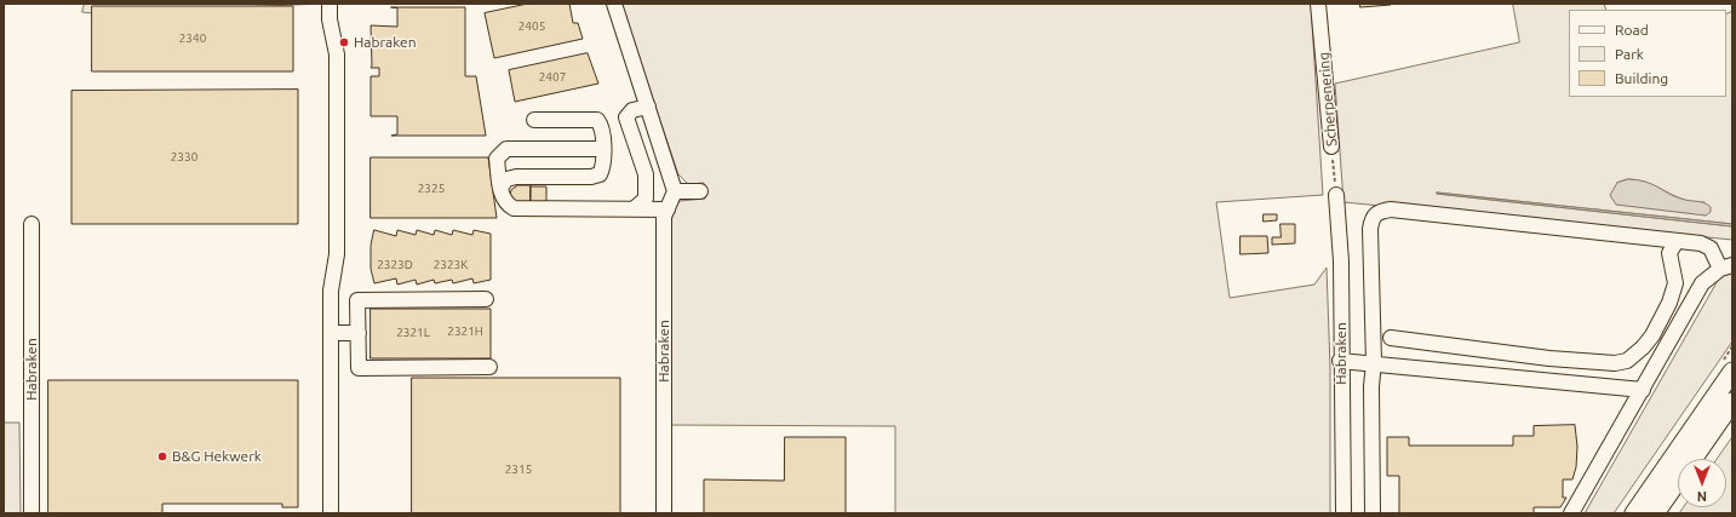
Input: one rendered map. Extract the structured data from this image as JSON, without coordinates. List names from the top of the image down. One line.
{"streets":{"street":["Scherpenering","Habraken"]},"crossings":[["Scherpenering","Habraken"]],"places":["Habraken","B&G Hekwerk"],"house_numbers":["2405","2340","2407","2330","2325","2323D","2323K","2321H","2321L","2315"],"legend":["Road","Park","Building"],"north":"bottom"}
